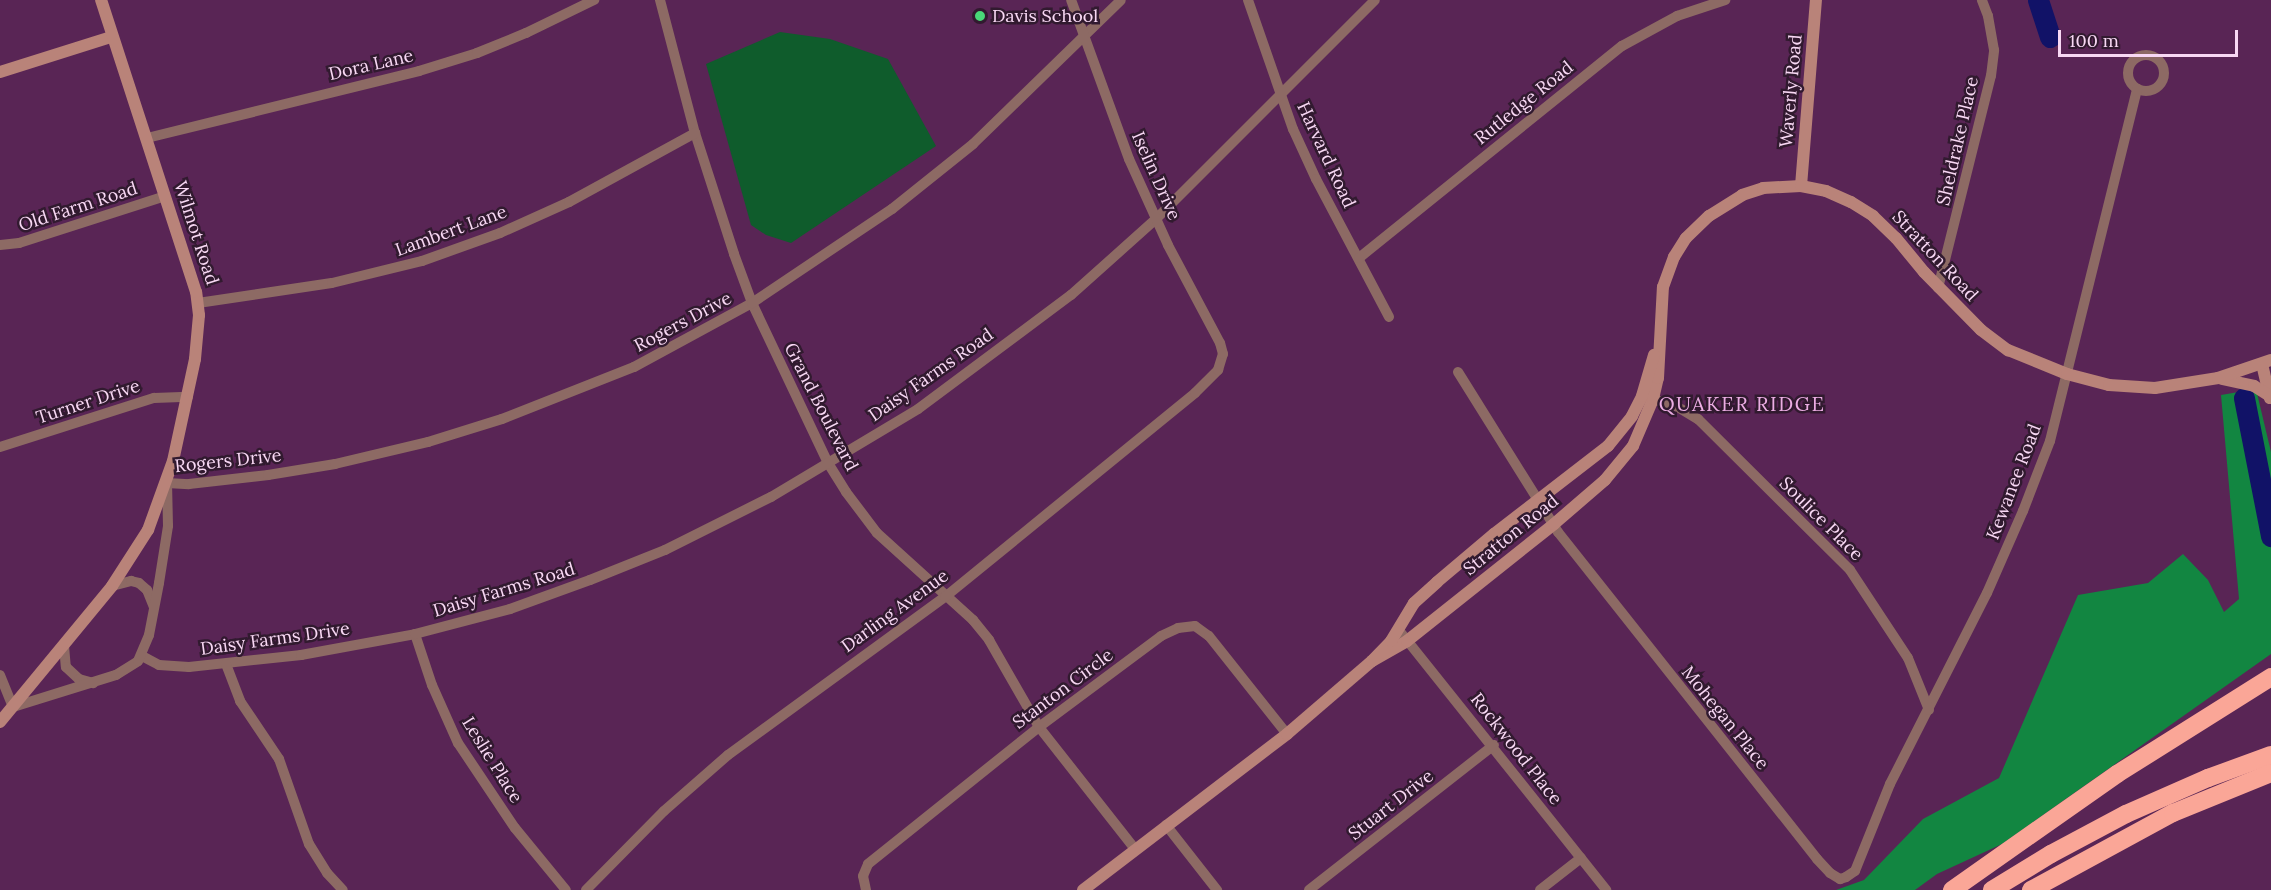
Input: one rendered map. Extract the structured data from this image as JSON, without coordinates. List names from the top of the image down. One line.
{"streets":{"street":["Dora Lane","Waverly Road","Rutledge Road","Sheldrake Place","Harvard Road","Iselin Drive","Old Farm Road","Lambert Lane","Wilmot Road","Stratton Road","Rogers Drive","Daisy Farms Road","Turner Drive","Grand Boulevard","Kewanee Road","Soulice Place","Darling Avenue","Daisy Farms Drive","Stanton Circle","Mohegan Place","Rockwood Place","Leslie Place","Stuart Drive"]},"crossings":[["Dora Lane","Wilmot Road"],["Waverly Road","Stratton Road"],["Rutledge Road","Harvard Road"],["Sheldrake Place","Stratton Road"],["Harvard Road","Daisy Farms Road"],["Iselin Drive","Rogers Drive"],["Iselin Drive","Daisy Farms Road"],["Iselin Drive","Darling Avenue"],["Old Farm Road","Wilmot Road"],["Lambert Lane","Wilmot Road"],["Lambert Lane","Grand Boulevard"],["Wilmot Road","Rogers Drive"],["Wilmot Road","Turner Drive"],["Wilmot Road","Daisy Farms Drive"],["Stratton Road","Grand Boulevard"],["Stratton Road","Kewanee Road"],["Stratton Road","Soulice Place"],["Stratton Road","Stanton Circle"],["Stratton Road","Mohegan Place"],["Stratton Road","Rockwood Place"],["Rogers Drive","Grand Boulevard"],["Daisy Farms Road","Grand Boulevard"],["Daisy Farms Road","Daisy Farms Drive"],["Daisy Farms Road","Leslie Place"],["Grand Boulevard","Darling Avenue"],["Grand Boulevard","Stanton Circle"],["Kewanee Road","Soulice Place"],["Kewanee Road","Mohegan Place"],["Daisy Farms Drive","Leslie Place"],["Rockwood Place","Stuart Drive"]],"districts":["QUAKER RIDGE"],"places":["Davis School"],"scale_bar":"100 m"}
